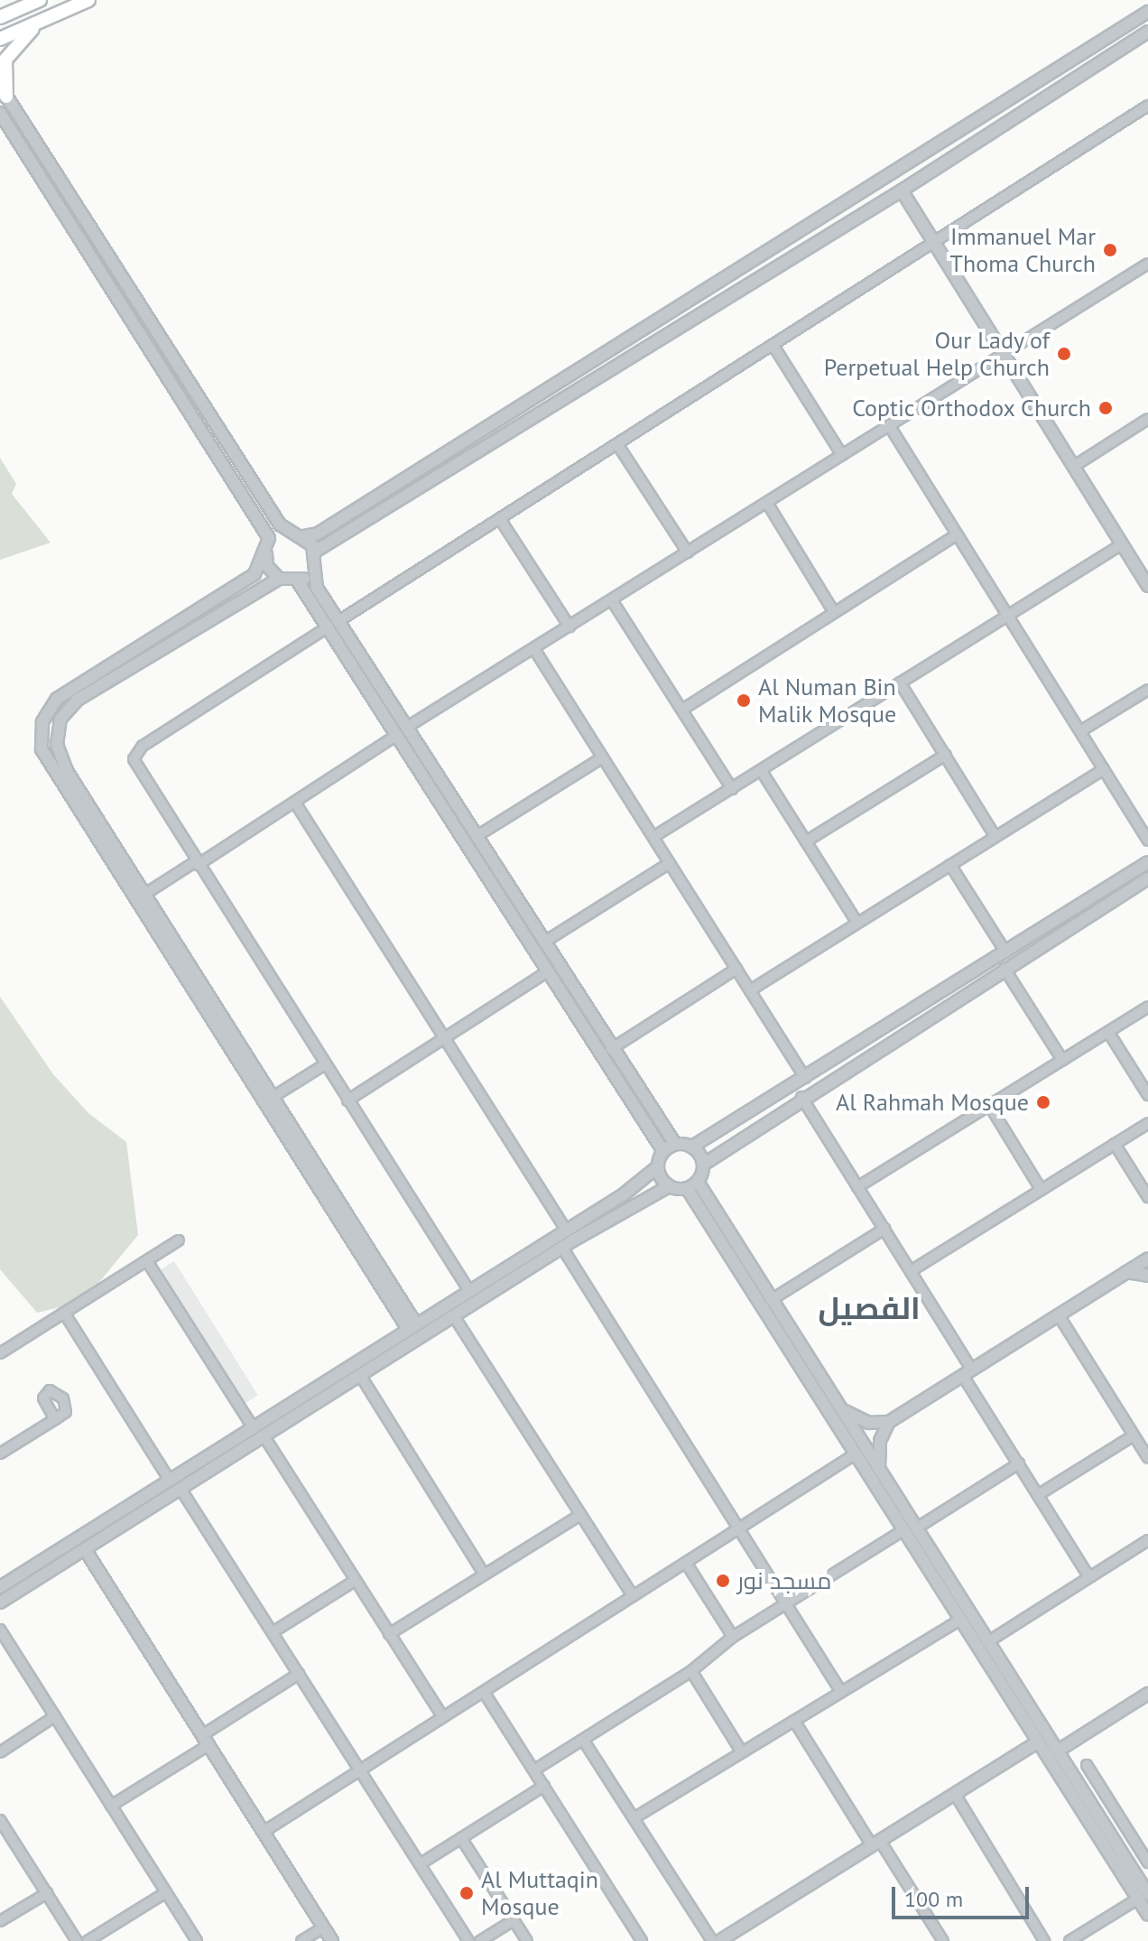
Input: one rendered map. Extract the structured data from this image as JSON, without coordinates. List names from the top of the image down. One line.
{"districts":["الفصيل"],"places":["Immanuel Mar Thoma Church","Our Lady of Perpetual Help Church","Coptic Orthodox Church","Al Numan Bin Malik Mosque","Al Rahmah Mosque","مسجد نور","Al Muttaqin Mosque"],"scale_bar":"100 m"}
